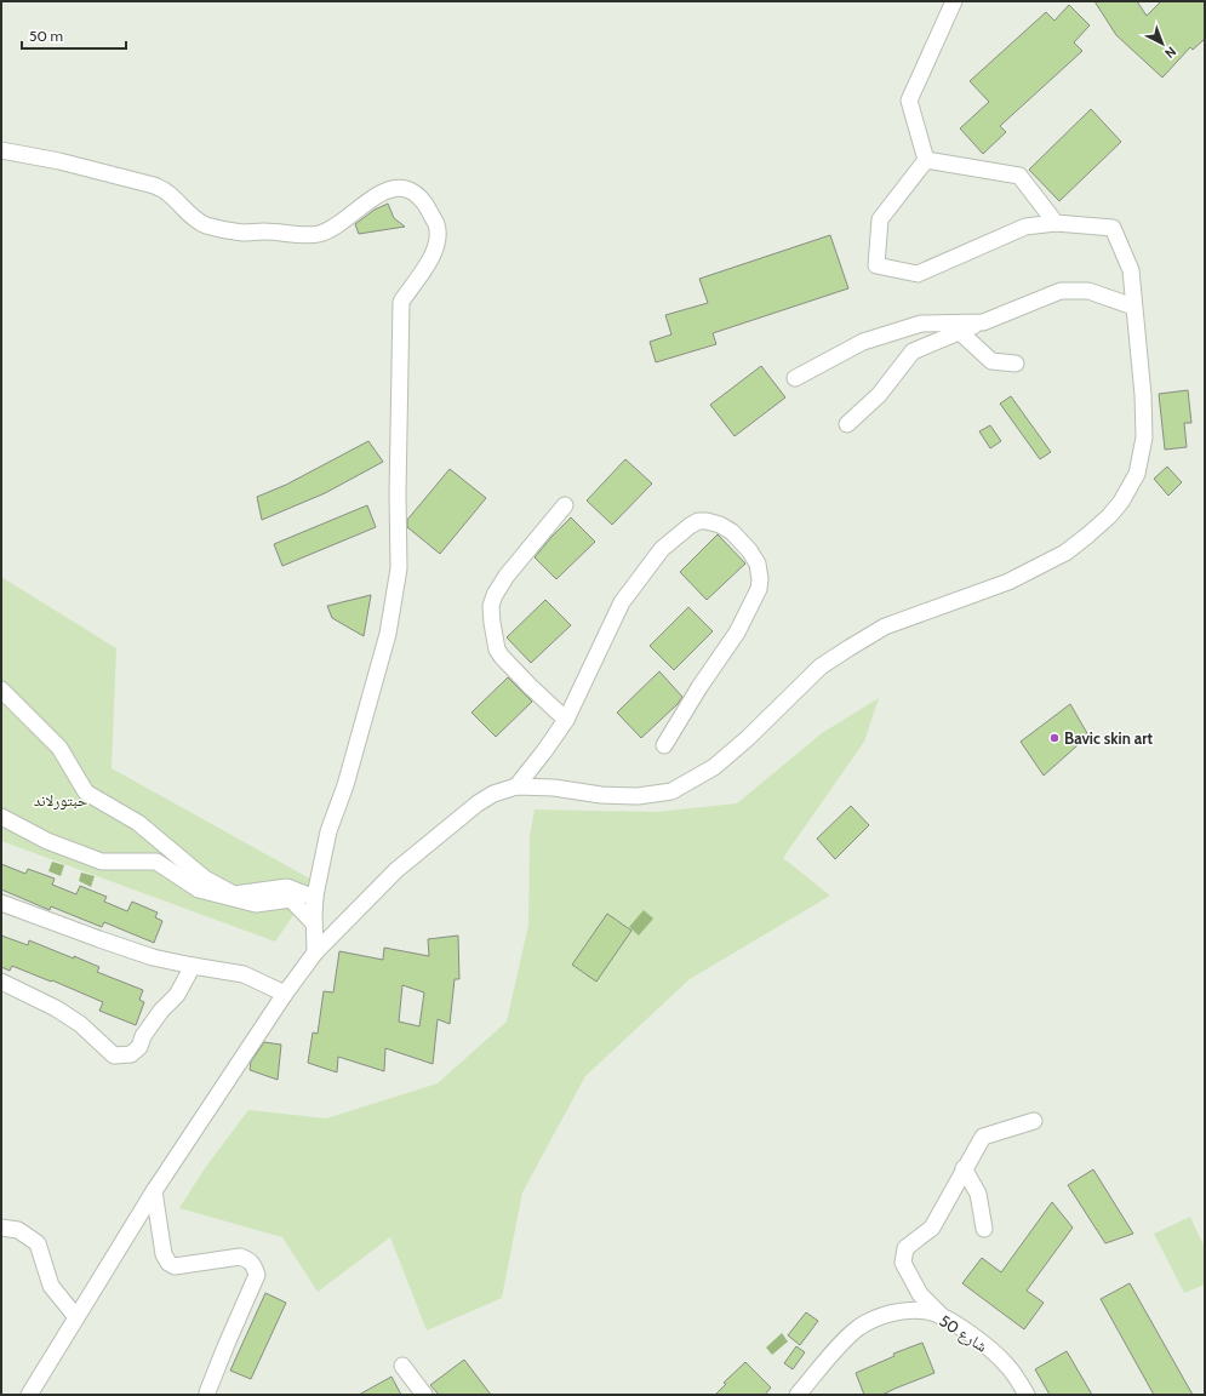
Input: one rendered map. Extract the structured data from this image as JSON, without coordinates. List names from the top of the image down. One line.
{"streets":{"street":["شارع 50"]},"parks":["حبتورلاند"],"places":["Bavic skin art"],"scale_bar":"50 m","north":"bottom right"}
